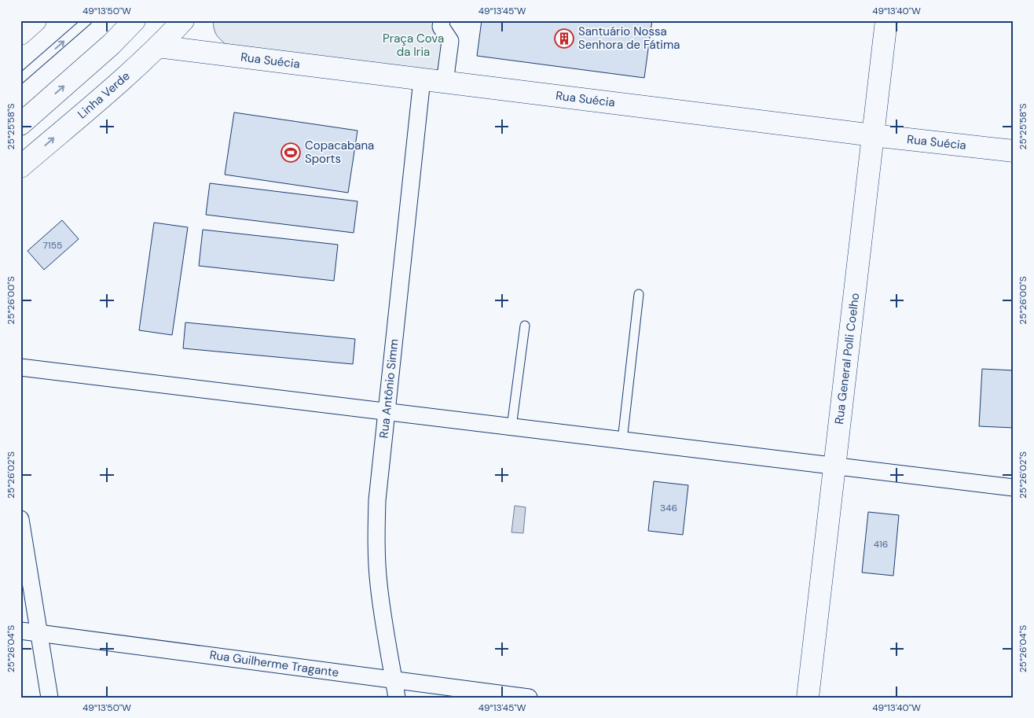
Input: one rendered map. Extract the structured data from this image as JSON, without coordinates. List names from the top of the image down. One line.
{"streets":{"main road":["Rua Suécia","Linha Verde","Rua General Polli Coelho"],"street":["Rua Antônio Simm","Rua Guilherme Tragante"]},"crossings":[["Rua Suécia","Linha Verde"],["Rua Suécia","Rua General Polli Coelho"],["Rua Suécia","Rua Antônio Simm"],["Rua Antônio Simm","Rua Guilherme Tragante"]],"parks":["Praça Cova da Iria"],"places":{"building":["Santuário Nossa Senhora de Fátima"],"sports":["Copacabana Sports"]},"house_numbers":["7155","346","416"],"coordinates":["49°13'50\"W","49°13'45\"W","49°13'40\"W","25°25'58\"S","25°26'00\"S","25°26'02\"S","25°26'04\"S"]}
